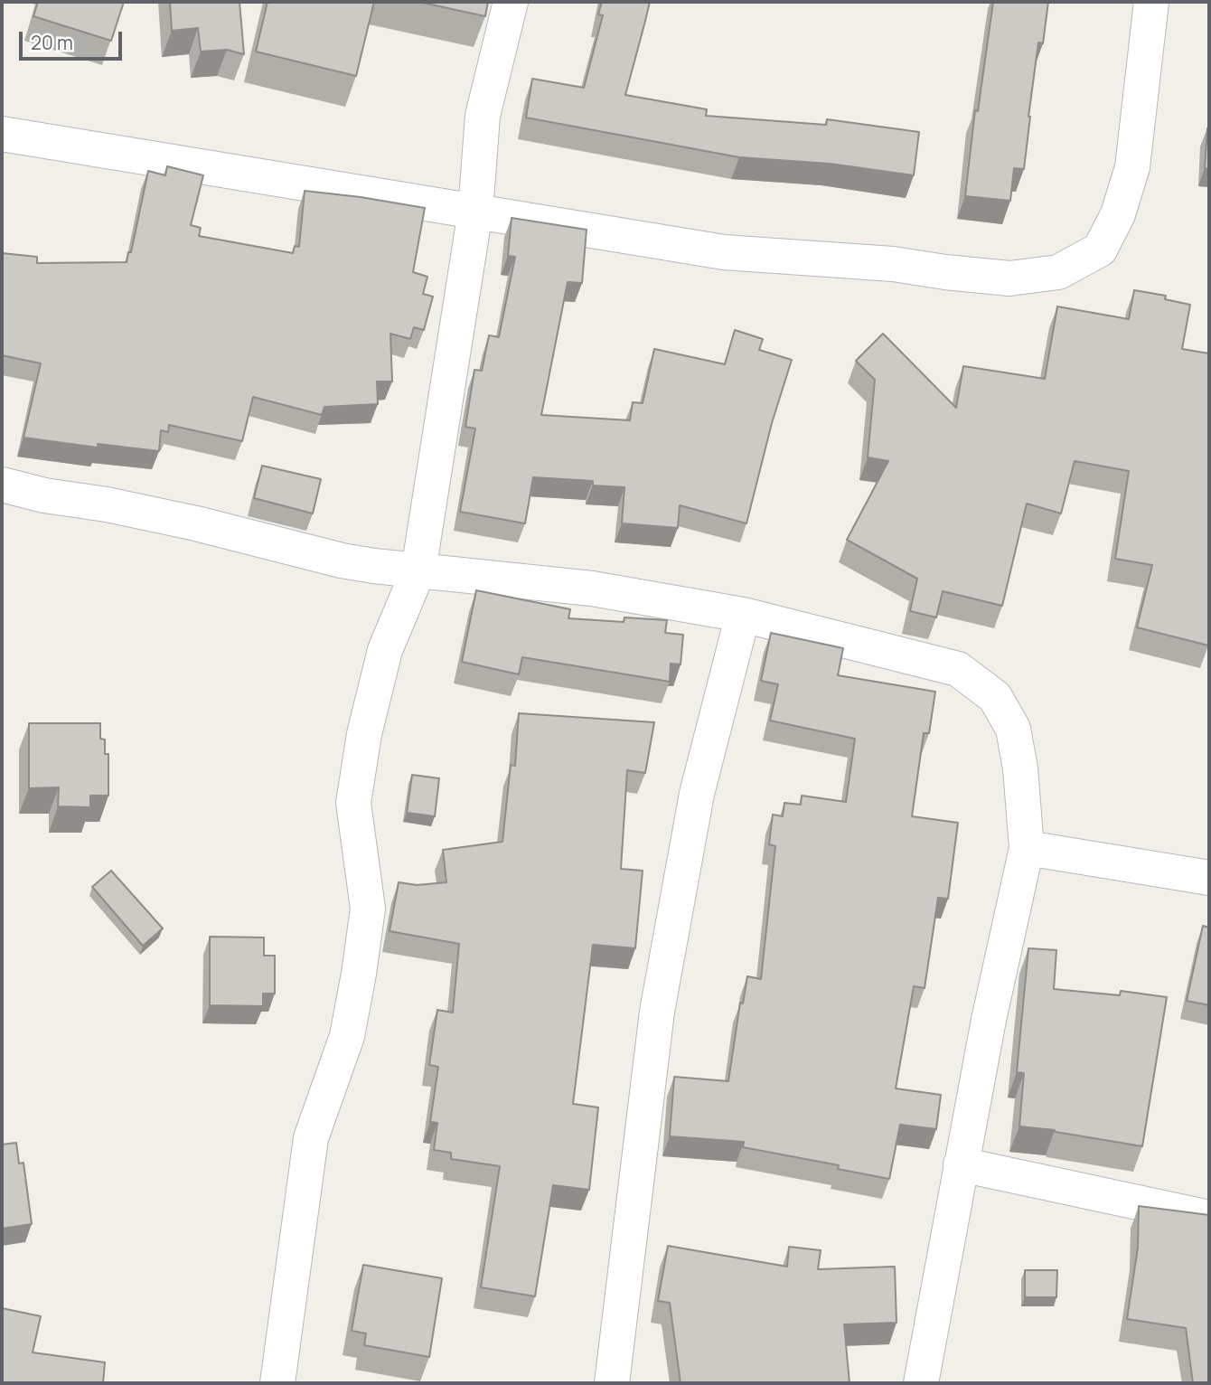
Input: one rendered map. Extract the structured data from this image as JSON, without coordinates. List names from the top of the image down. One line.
{"scale_bar":"20 m"}
